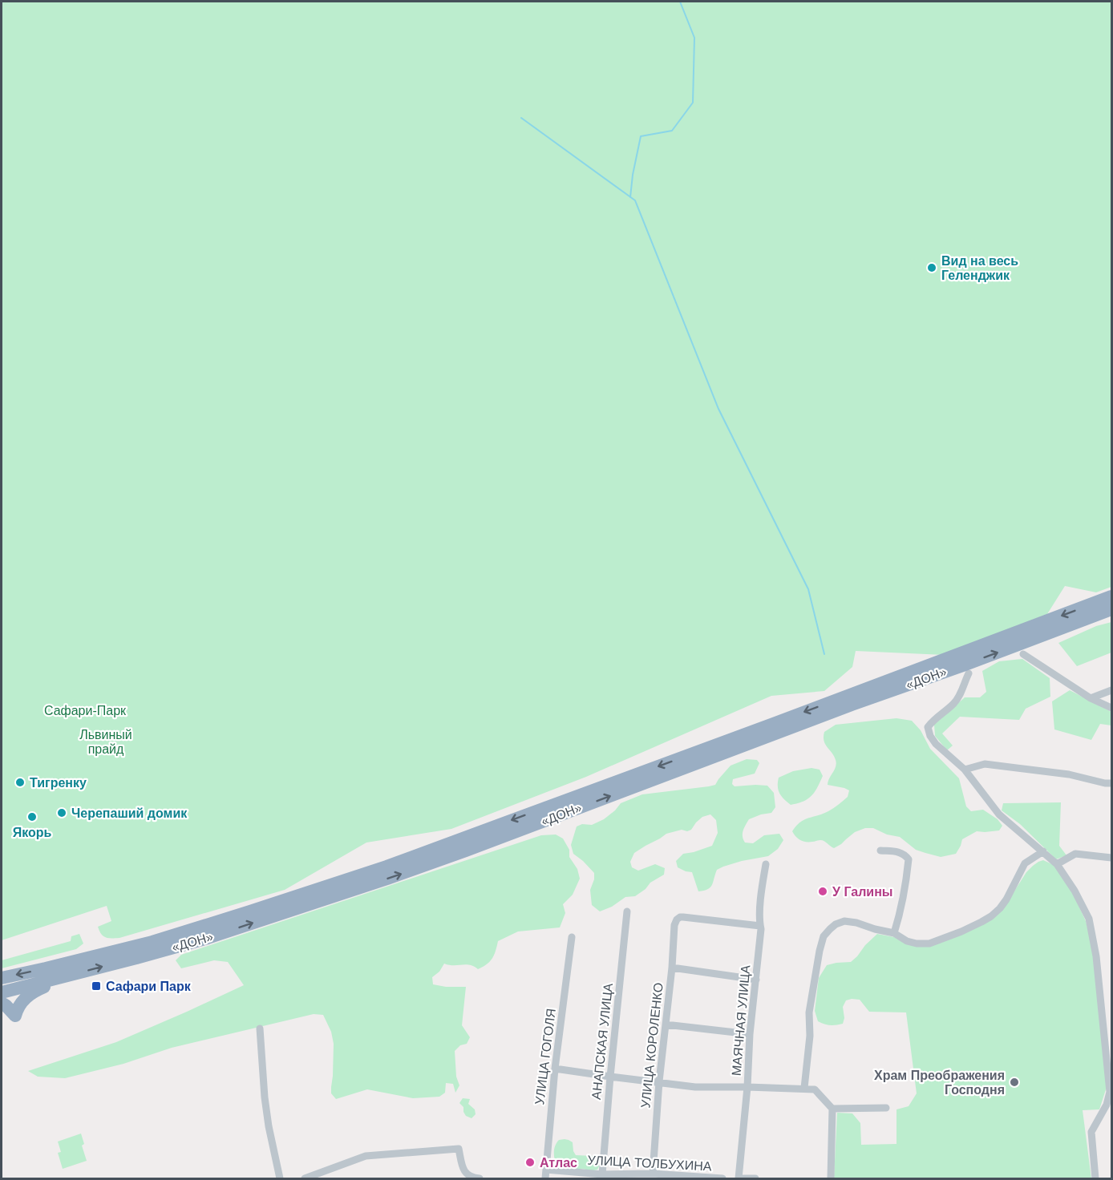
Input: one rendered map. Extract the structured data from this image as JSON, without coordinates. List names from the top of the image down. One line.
{"streets":{"highway":["«ДОН»"],"street":["МАЯЧНАЯ УЛИЦА","АНАПСКАЯ УЛИЦА","УЛИЦА КОРОЛЕНКО","УЛИЦА ГОГОЛЯ","УЛИЦА ТОЛБУХИНА"]},"crossings":[["МАЯЧНАЯ УЛИЦА","УЛИЦА КОРОЛЕНКО"],["АНАПСКАЯ УЛИЦА","УЛИЦА ТОЛБУХИНА"],["УЛИЦА КОРОЛЕНКО","УЛИЦА ТОЛБУХИНА"],["УЛИЦА ГОГОЛЯ","УЛИЦА ТОЛБУХИНА"]],"parks":["Сафари-Парк","Львиный прайд"],"places":{"other":["Вид на весь Геленджик","Тигренку","Черепаший домик","Якорь","У Галины","Храм Преображения Господня","Атлас"],"transit":["Сафари Парк"]}}
